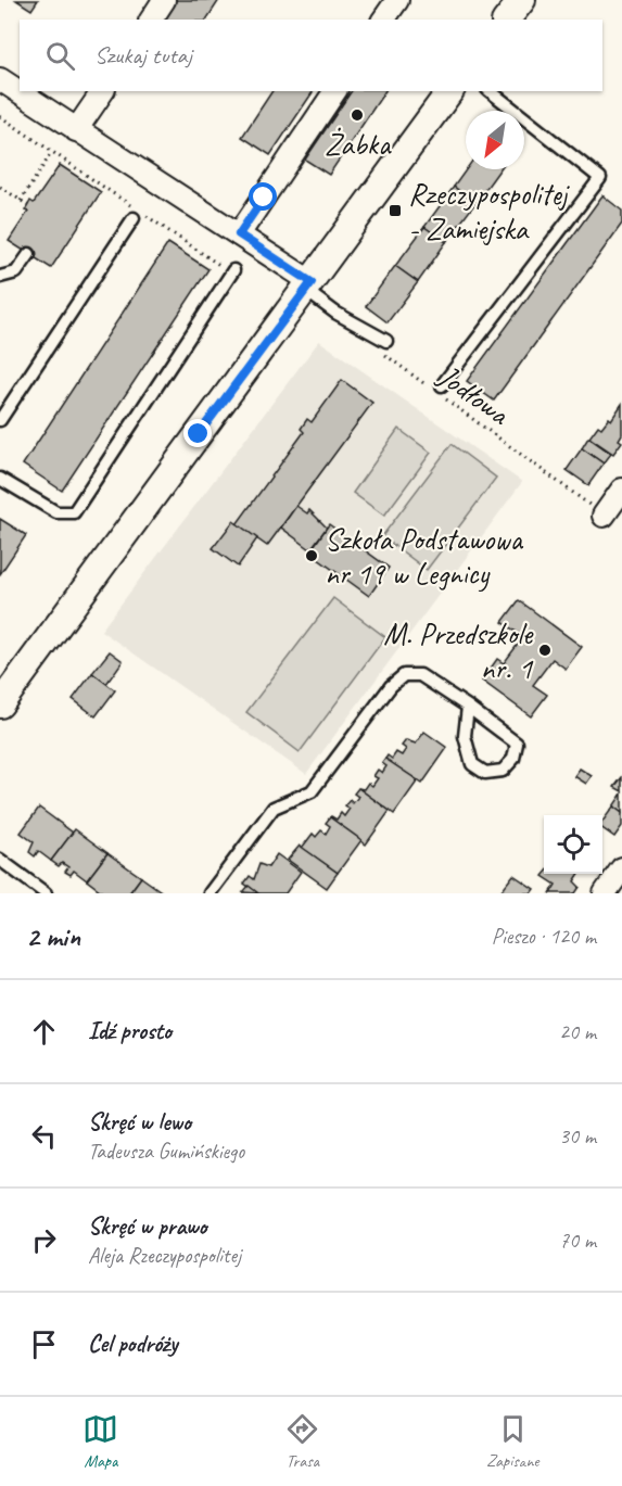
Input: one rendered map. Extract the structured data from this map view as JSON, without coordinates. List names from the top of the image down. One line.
{"streets":{"path":["Jodłowa"]},"places":{"other":["Żabka","Szkoła Podstawowa nr 19 w Legnicy","M. Przedszkole nr. 1"],"transit":["Rzeczypospolitej - Zamiejska"]},"north":"bottom left","page":{"search":"Szukaj tutaj","heading":["2 min","Pieszo · 120 m"],"list":[["Idź prosto","20 m"],["Skręć w lewo","Tadeusza Gumińskiego","30 m"],["Skręć w prawo","Aleja Rzeczypospolitej","70 m"],"Cel podróży"],"nav":["Mapa","Trasa","Zapisane"]}}
